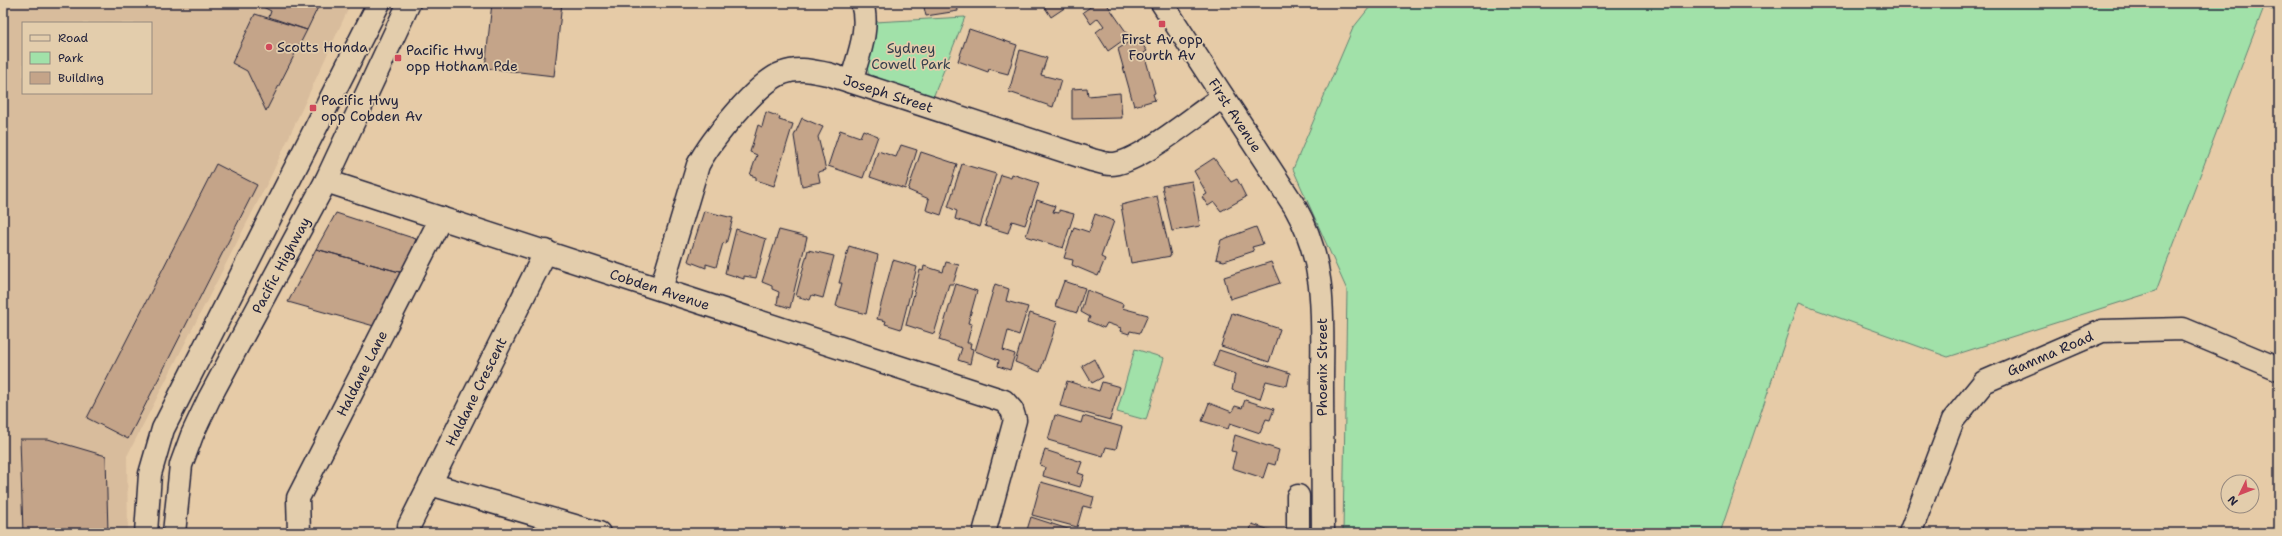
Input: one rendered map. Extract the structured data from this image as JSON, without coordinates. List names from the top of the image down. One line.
{"streets":{"street":["Joseph Street","First Avenue","Pacific Highway","Cobden Avenue","Gamma Road","Phoenix Street","Haldane Lane","Haldane Crescent"]},"crossings":[["Joseph Street","First Avenue"],["Joseph Street","Cobden Avenue"],["First Avenue","Phoenix Street"],["Pacific Highway","Cobden Avenue"],["Cobden Avenue","Haldane Lane"],["Cobden Avenue","Haldane Crescent"]],"parks":["Sydney Cowell Park"],"places":{"transit":["First Av opp Fourth Av","Pacific Hwy opp Hotham Pde","Pacific Hwy opp Cobden Av"],"other":["Scotts Honda"]},"legend":["Road","Park","Building"],"north":"bottom left"}
